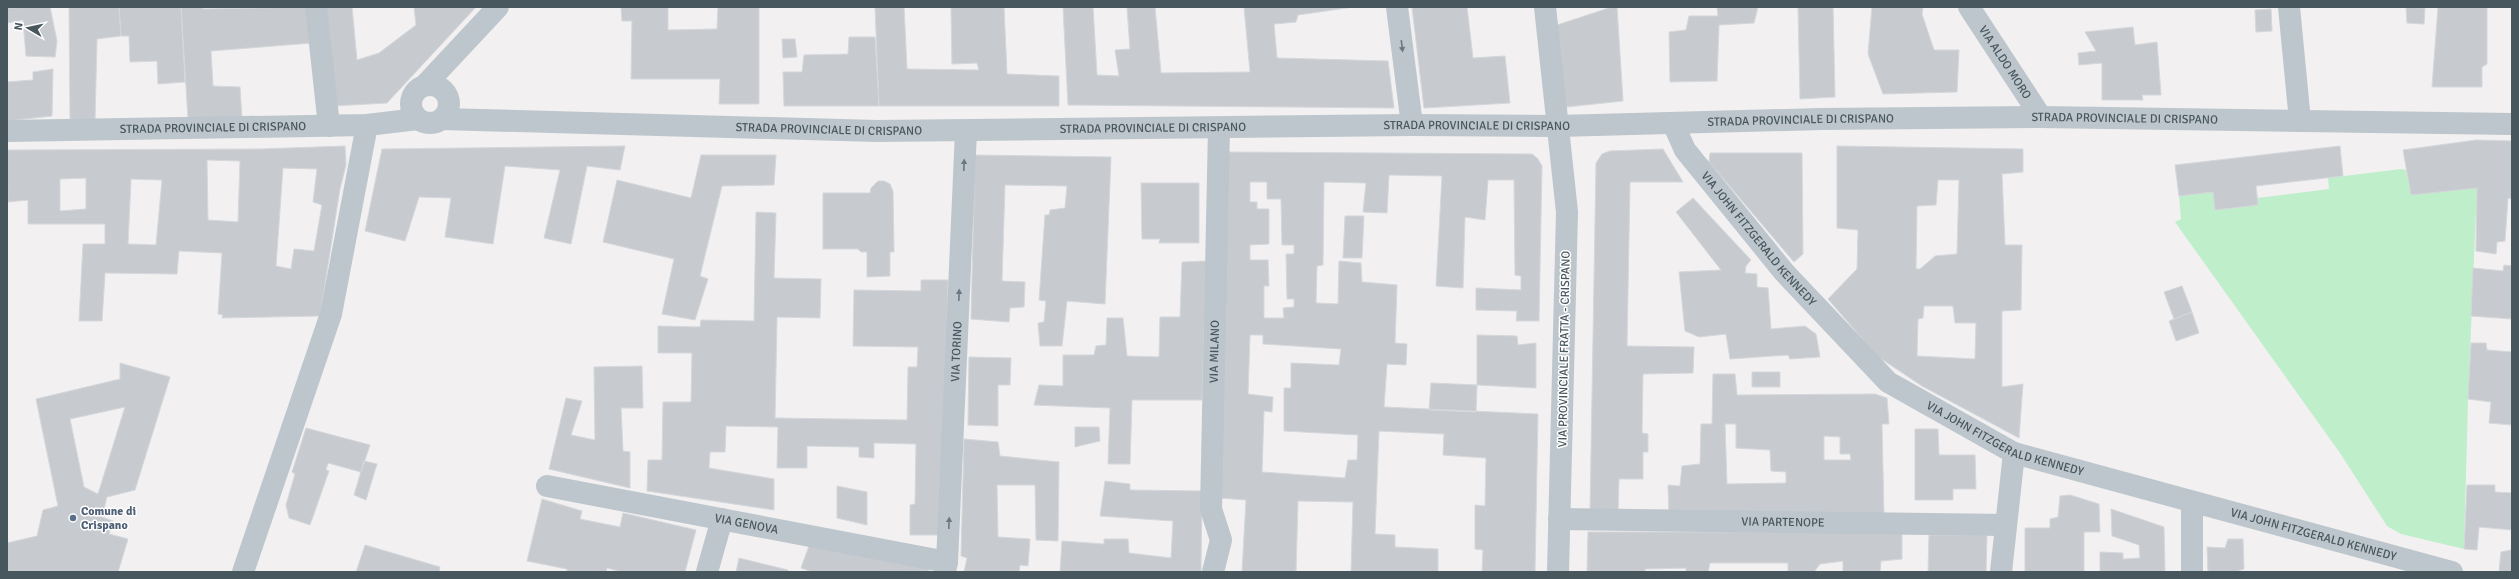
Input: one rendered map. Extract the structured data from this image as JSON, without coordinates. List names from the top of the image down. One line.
{"streets":{"street":["VIA ALDO MORO","STRADA PROVINCIALE DI CRISPANO","VIA JOHN FITZGERALD KENNEDY","VIA PROVINCIALE FRATTA - CRISPANO","VIA TORINO","VIA MILANO","VIA PARTENOPE","VIA GENOVA"]},"crossings":[["VIA ALDO MORO","STRADA PROVINCIALE DI CRISPANO"],["STRADA PROVINCIALE DI CRISPANO","VIA JOHN FITZGERALD KENNEDY"],["STRADA PROVINCIALE DI CRISPANO","VIA PROVINCIALE FRATTA - CRISPANO"],["STRADA PROVINCIALE DI CRISPANO","VIA TORINO"],["STRADA PROVINCIALE DI CRISPANO","VIA MILANO"],["VIA PROVINCIALE FRATTA - CRISPANO","VIA PARTENOPE"],["VIA TORINO","VIA GENOVA"]],"one_way":["VIA TORINO"],"places":["Comune di Crispano"],"north":"left"}
